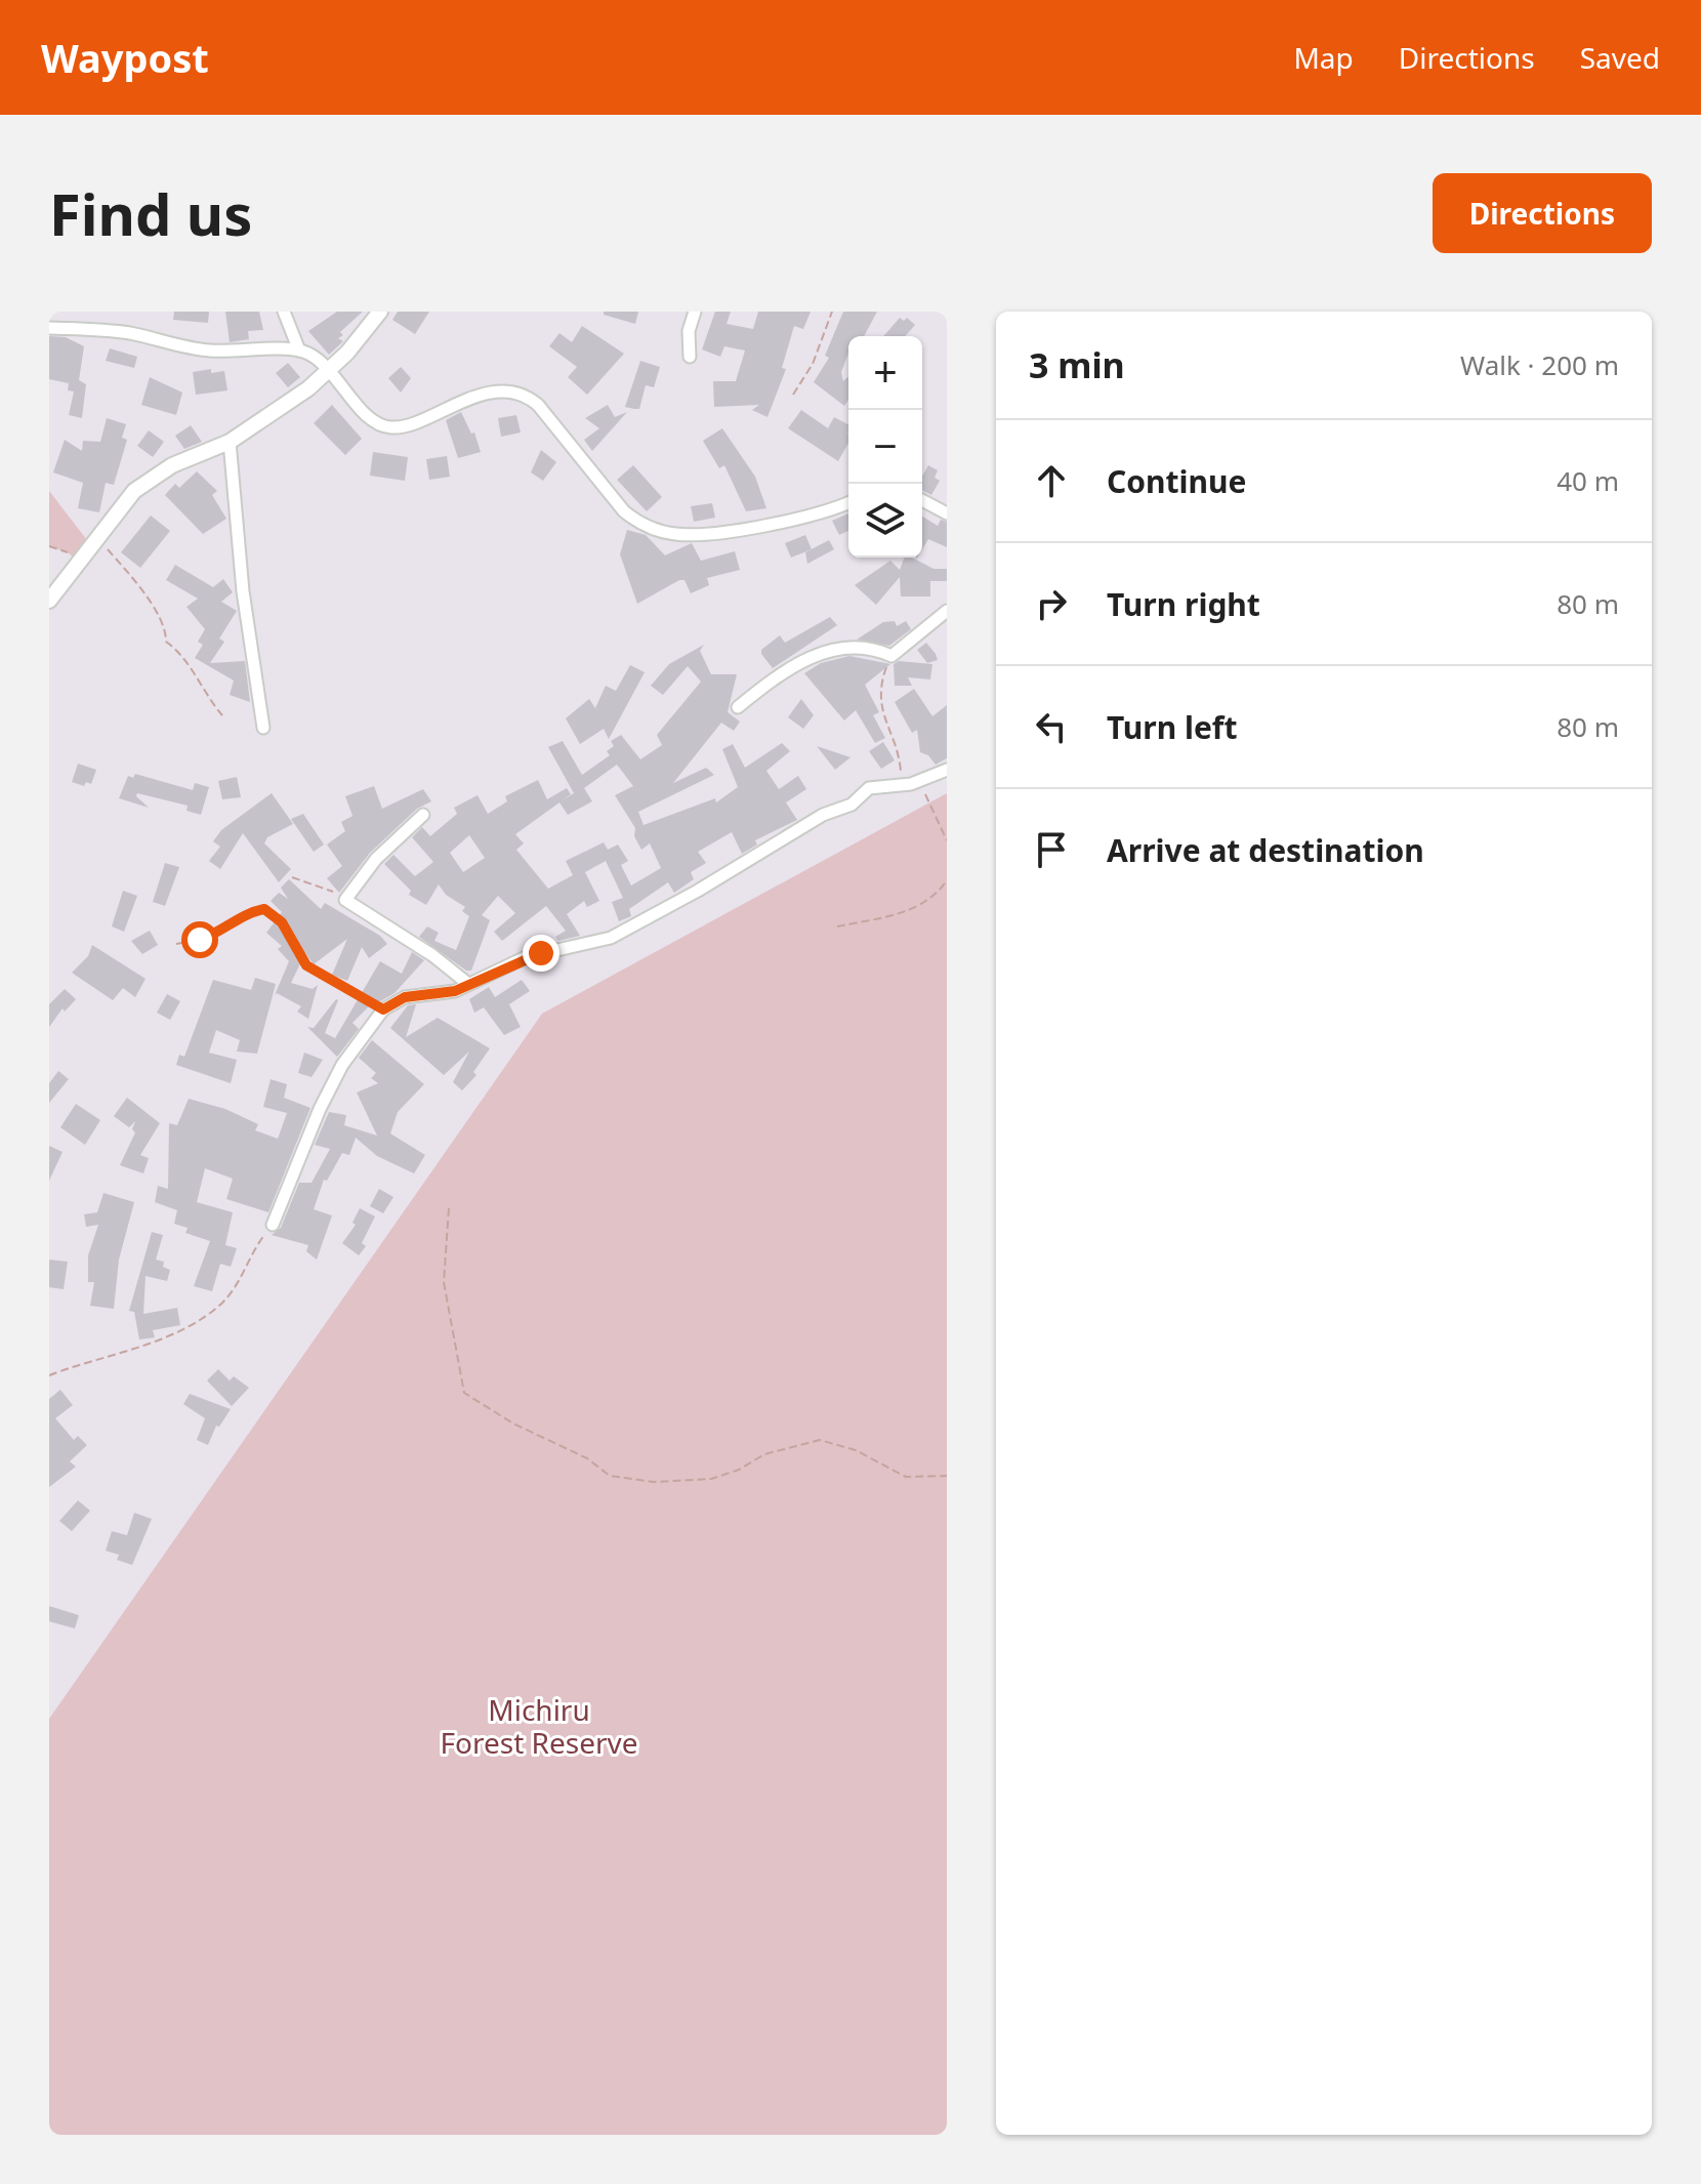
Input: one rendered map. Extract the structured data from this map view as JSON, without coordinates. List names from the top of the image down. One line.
{"parks":["Michiru Forest Reserve"],"page":{"header":"Waypost","nav":["Map","Directions","Saved"],"buttons":"Directions","title":"Find us","heading":["3 min","Walk · 200 m"],"map_buttons":["+","−"],"list":[["Continue","40 m"],["Turn right","80 m"],["Turn left","80 m"],"Arrive at destination"]}}
